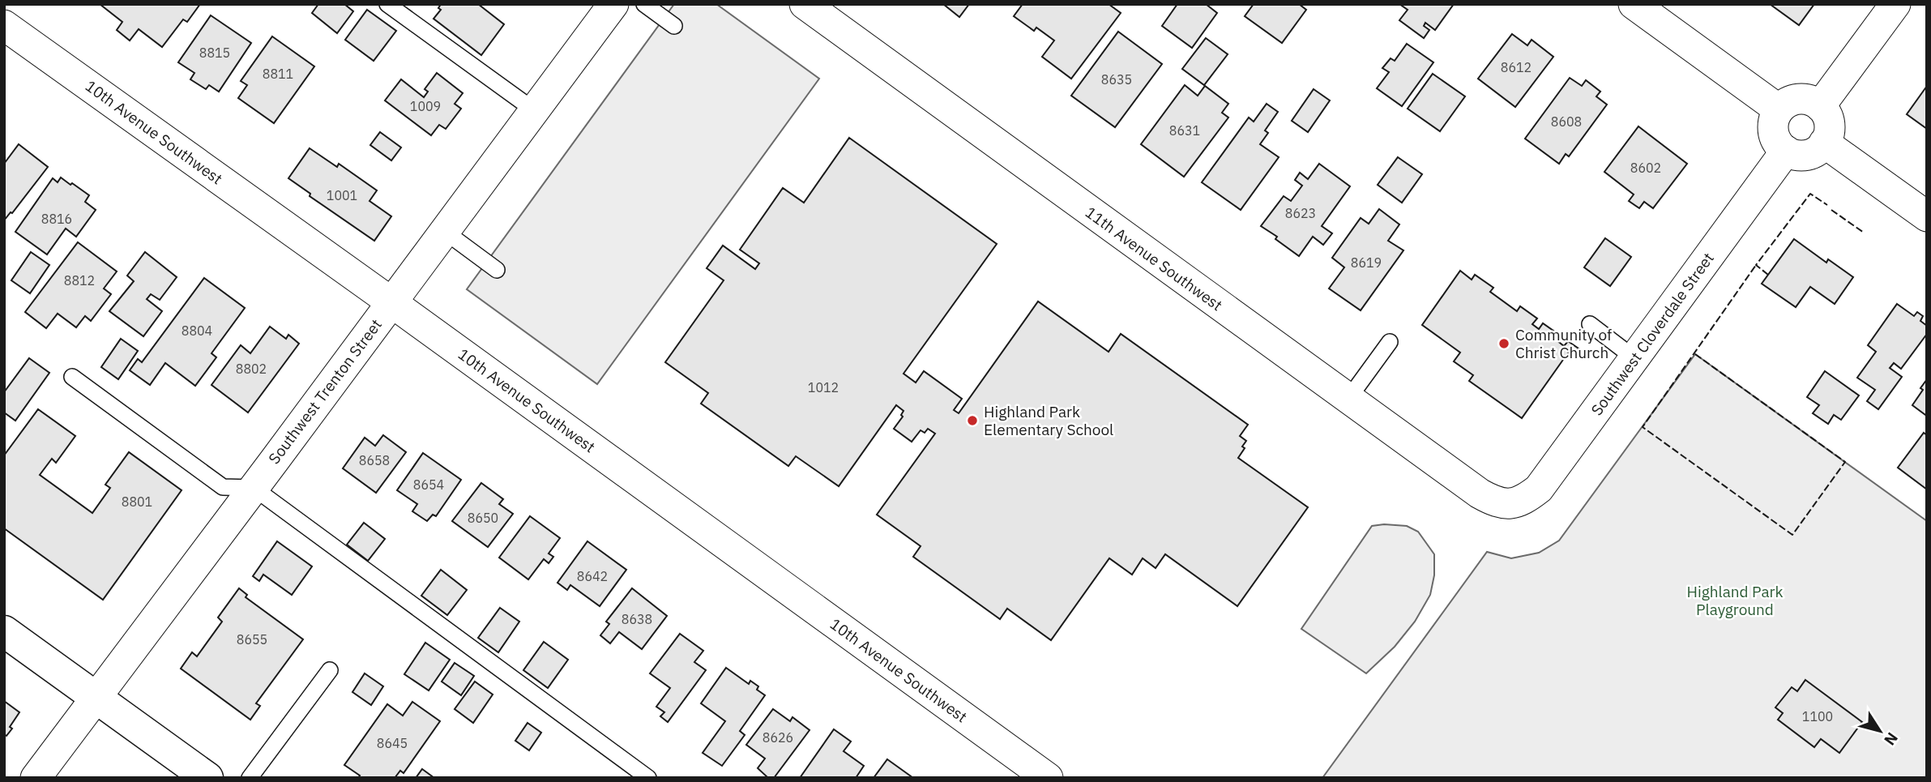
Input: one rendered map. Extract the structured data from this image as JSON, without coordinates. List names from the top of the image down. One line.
{"streets":{"street":["10th Avenue Southwest","11th Avenue Southwest","Southwest Cloverdale Street","Southwest Trenton Street"]},"crossings":[["10th Avenue Southwest","Southwest Trenton Street"],["11th Avenue Southwest","Southwest Cloverdale Street"]],"parks":["Highland Park Playground"],"places":["Community of Christ Church","Highland Park Elementary School"],"house_numbers":["8815","8612","8811","8635","1009","8608","8631","8602","1001","8623","8816","8619","8812","8804","8802","1012","8658","8654","8801","8650","8642","8638","8655","1100","8626","8645"],"north":"bottom right"}
